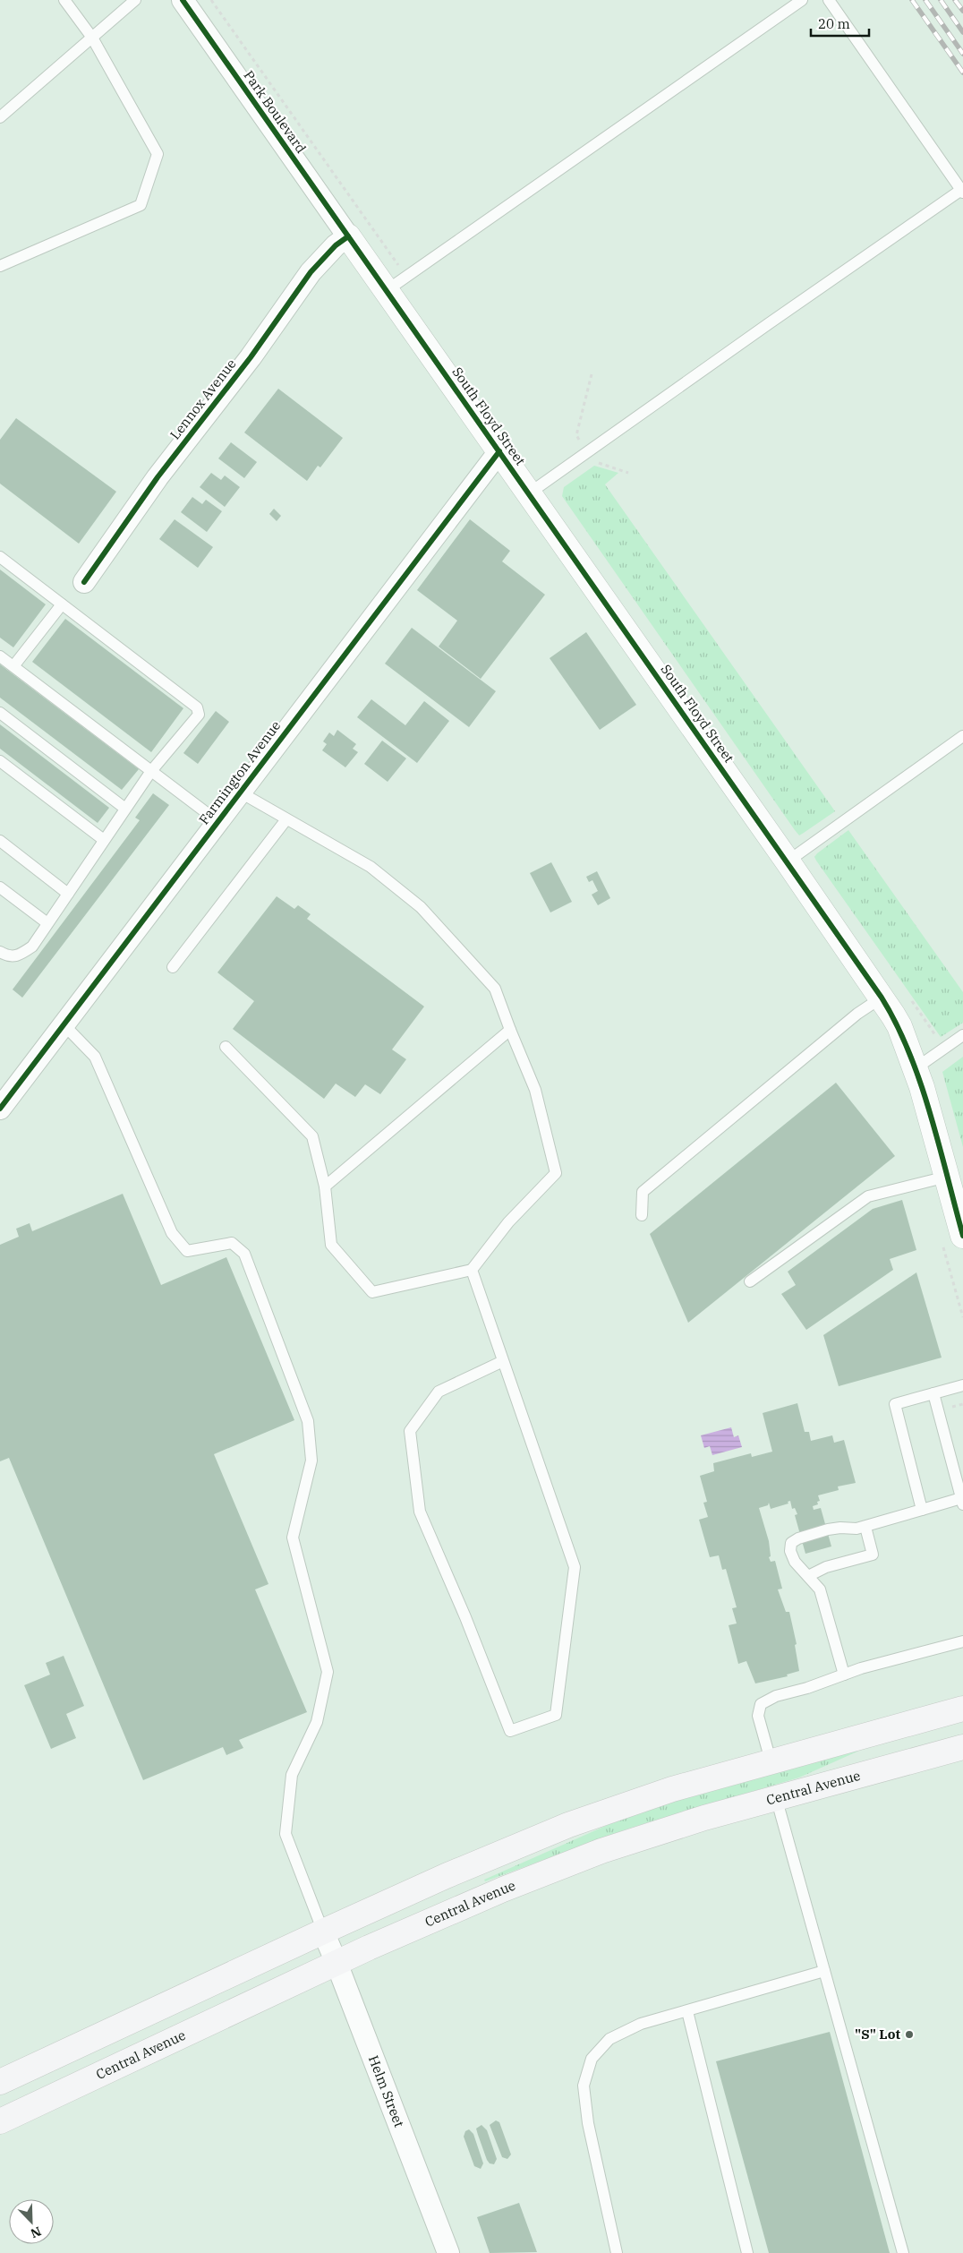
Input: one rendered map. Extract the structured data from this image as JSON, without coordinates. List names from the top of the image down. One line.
{"streets":{"main road":["Central Avenue"],"street":["Park Boulevard","Lennox Avenue","South Floyd Street","Farmington Avenue","Helm Street"]},"crossings":[["Park Boulevard","Lennox Avenue"],["Park Boulevard","South Floyd Street"],["Lennox Avenue","South Floyd Street"],["South Floyd Street","Farmington Avenue"],["Central Avenue","Helm Street"]],"places":["\"S\" Lot"],"scale_bar":"20 m","north":"bottom right"}
